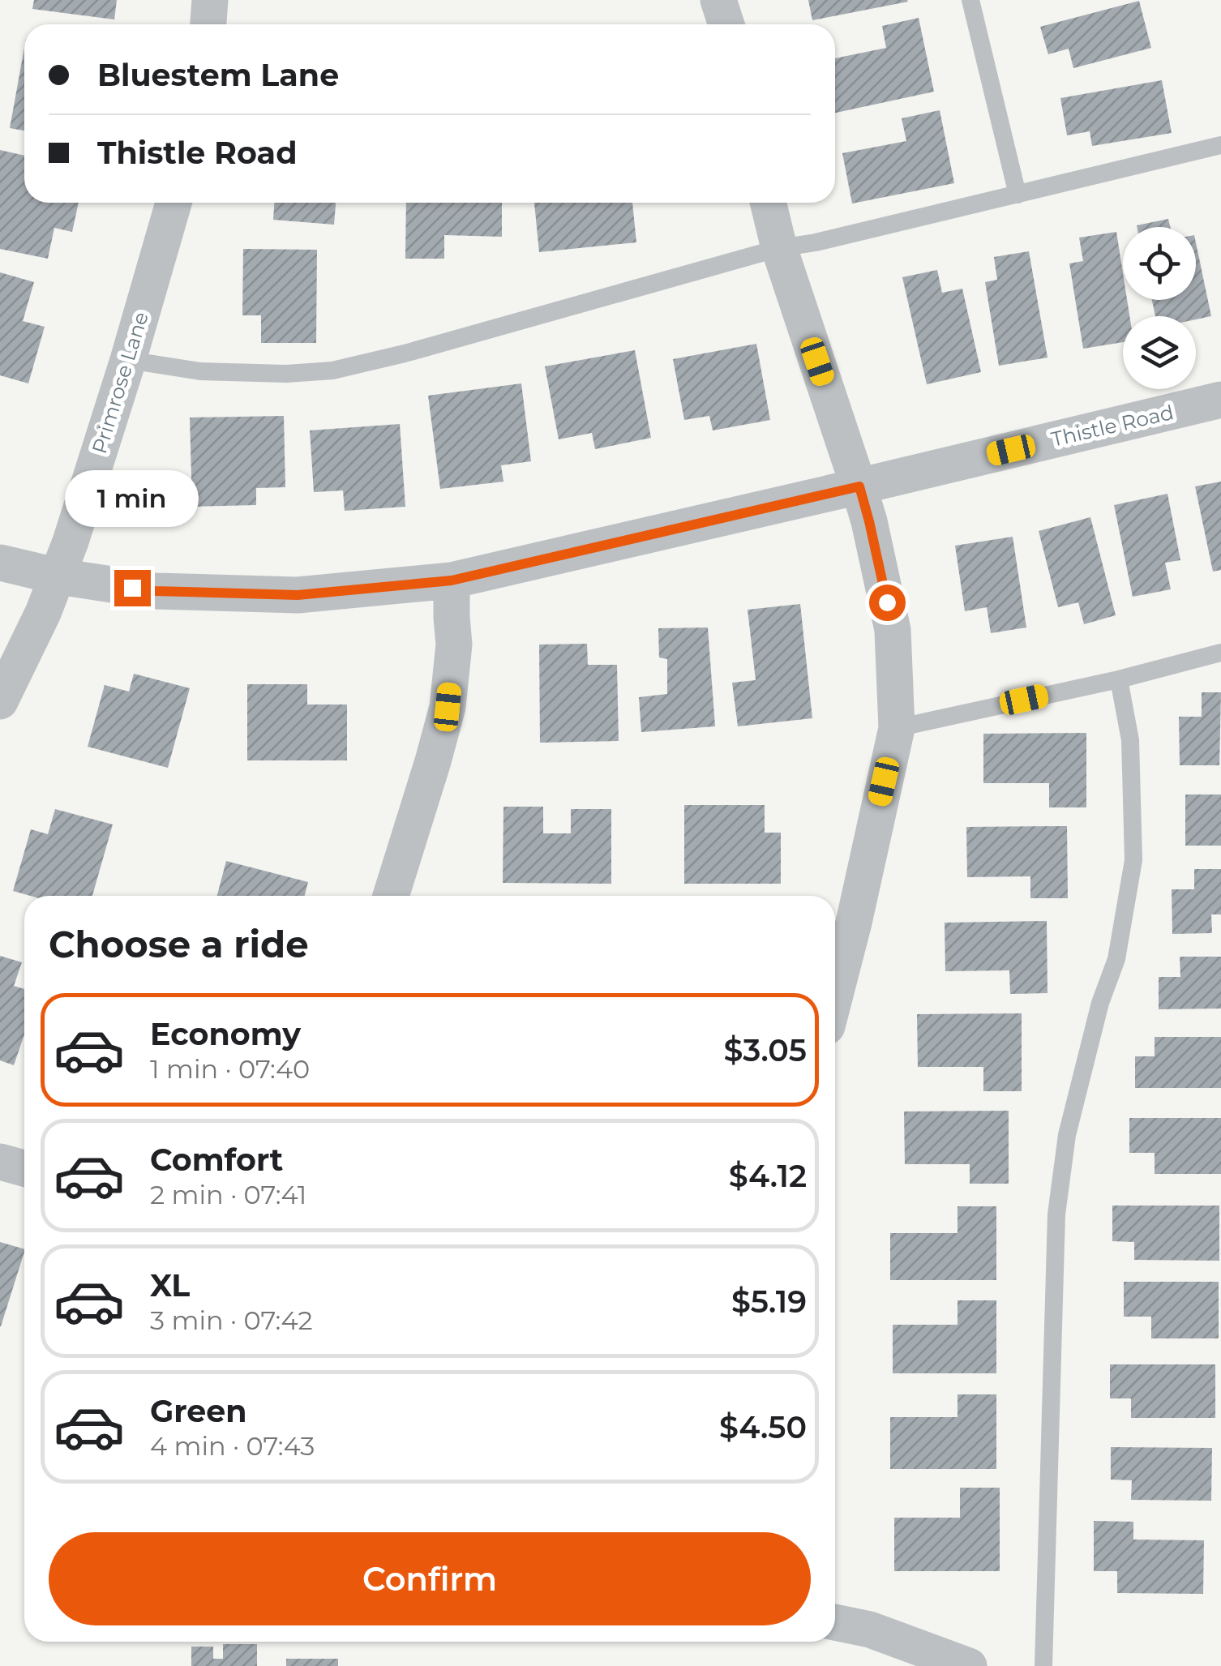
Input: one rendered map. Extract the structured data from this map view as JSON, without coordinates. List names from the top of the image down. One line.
{"streets":{"street":["Primrose Lane","Thistle Road"]},"crossings":[["Primrose Lane","Thistle Road"]],"page":{"banner":["Bluestem Lane","Thistle Road"],"bubble":"1 min","heading":"Choose a ride","list":[{"name":"Economy","note":"1 min · 07:40","value":"$3.05"},{"name":"Comfort","note":"2 min · 07:41","value":"$4.12"},{"name":"XL","note":"3 min · 07:42","value":"$5.19"},{"name":"Green","note":"4 min · 07:43","value":"$4.50"}],"buttons":"Confirm"}}
